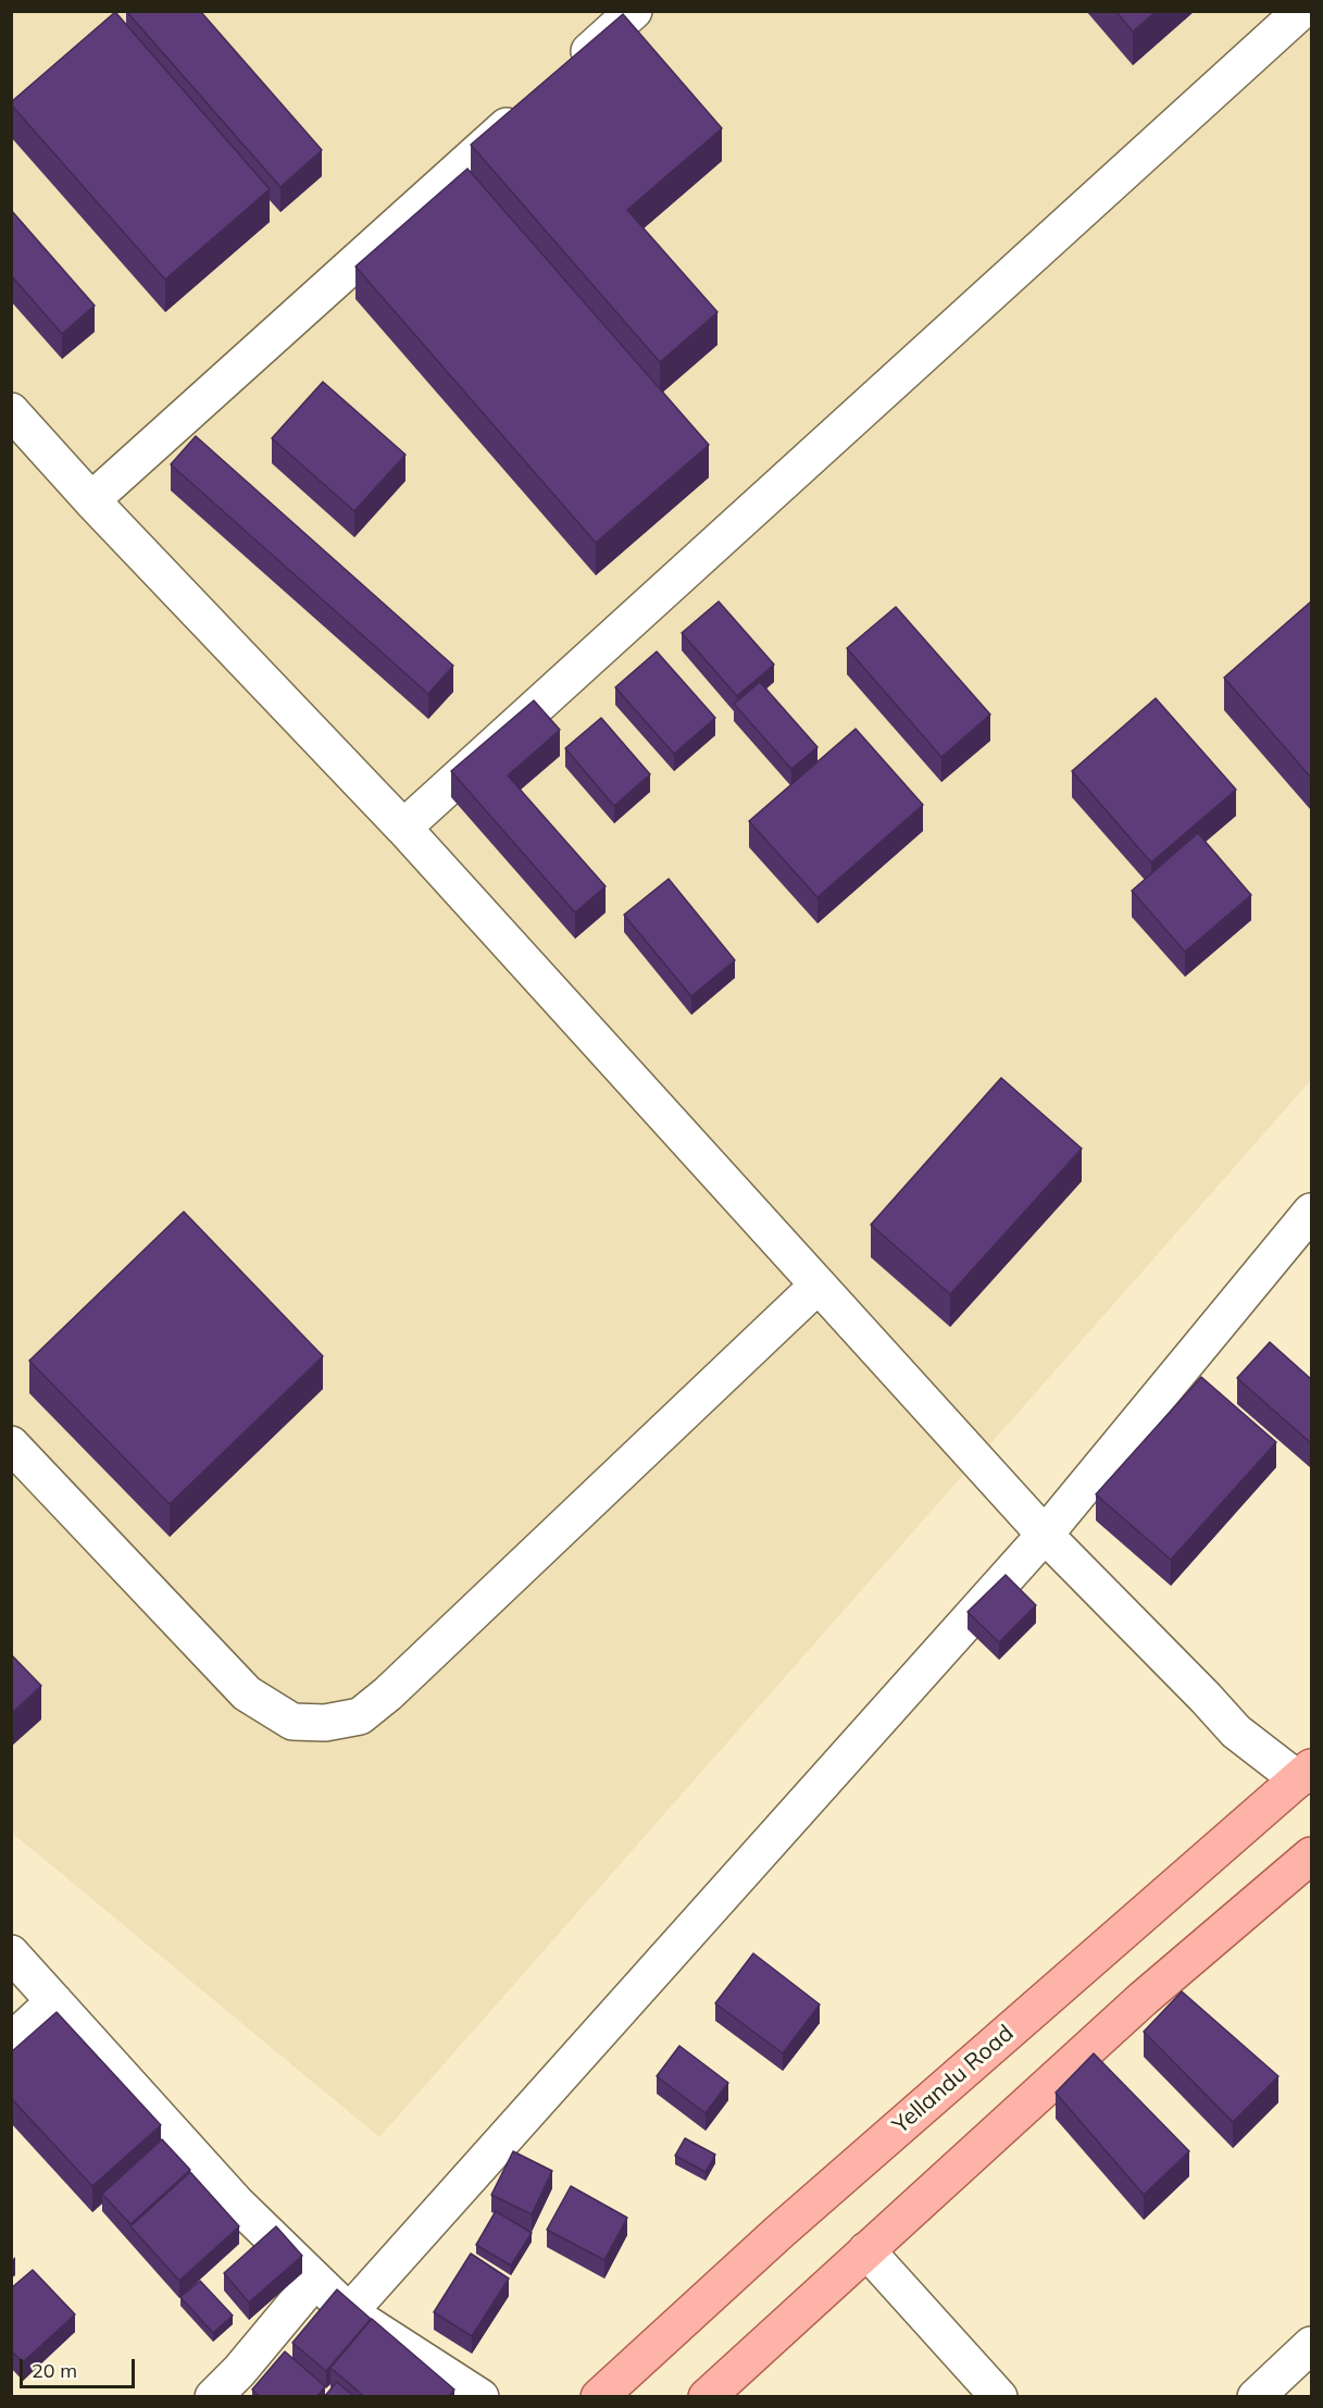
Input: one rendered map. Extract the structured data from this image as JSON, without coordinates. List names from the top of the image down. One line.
{"streets":{"main road":["Yellandu Road"]},"scale_bar":"20 m"}
